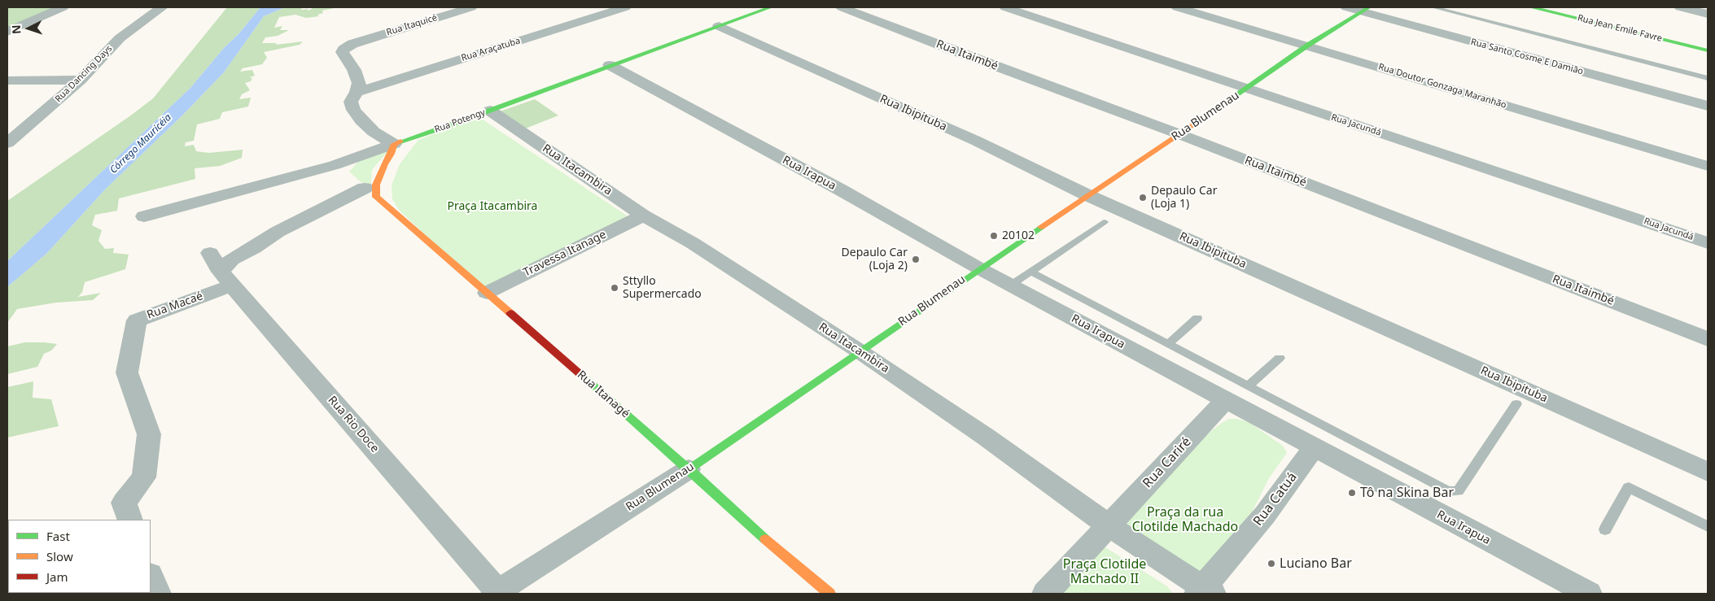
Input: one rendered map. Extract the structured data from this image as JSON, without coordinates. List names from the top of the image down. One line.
{"streets":{"main road":["Rua Jean Emile Favre","Rua Blumenau","Rua Potengy","Rua Itanagé"],"street":["Rua Itaquicé","Rua Araçatuba","Rua Itaimbé","Rua Santo Cosme E Damião","Rua Dancing Days","Rua Doutor Gonzaga Maranhão","Rua Ibipituba","Rua Jacundá","Rua Itacambira","Rua Irapua","Travessa Itanage","Rua Macaé","Rua Rio Doce","Rua Cariré","Rua Catuá"]},"crossings":[["Rua Itaquicé","Rua Araçatuba"],["Rua Itaimbé","Rua Blumenau"],["Rua Santo Cosme E Damião","Rua Blumenau"],["Rua Doutor Gonzaga Maranhão","Rua Blumenau"],["Rua Ibipituba","Rua Blumenau"],["Rua Ibipituba","Rua Potengy"],["Rua Blumenau","Rua Jacundá"],["Rua Blumenau","Rua Itacambira"],["Rua Blumenau","Rua Irapua"],["Rua Blumenau","Rua Itanagé"],["Rua Blumenau","Rua Rio Doce"],["Rua Potengy","Rua Itacambira"],["Rua Potengy","Rua Irapua"],["Rua Potengy","Rua Itanagé"],["Rua Itacambira","Travessa Itanage"],["Rua Itacambira","Rua Cariré"],["Rua Itacambira","Rua Catuá"],["Rua Irapua","Rua Cariré"],["Rua Irapua","Rua Catuá"],["Travessa Itanage","Rua Itanagé"],["Rua Macaé","Rua Itanagé"],["Rua Macaé","Rua Rio Doce"]],"water":["Córrego Mauricéia"],"parks":["Praça Itacambira","Praça da rua Clotilde Machado","Praça Clotilde Machado II"],"places":["Depaulo Car (Loja 1)","20102","Depaulo Car (Loja 2)","Sttyllo Supermercado","Tô na Skina Bar","Luciano Bar"],"legend":["Fast","Slow","Jam"],"north":"left"}
